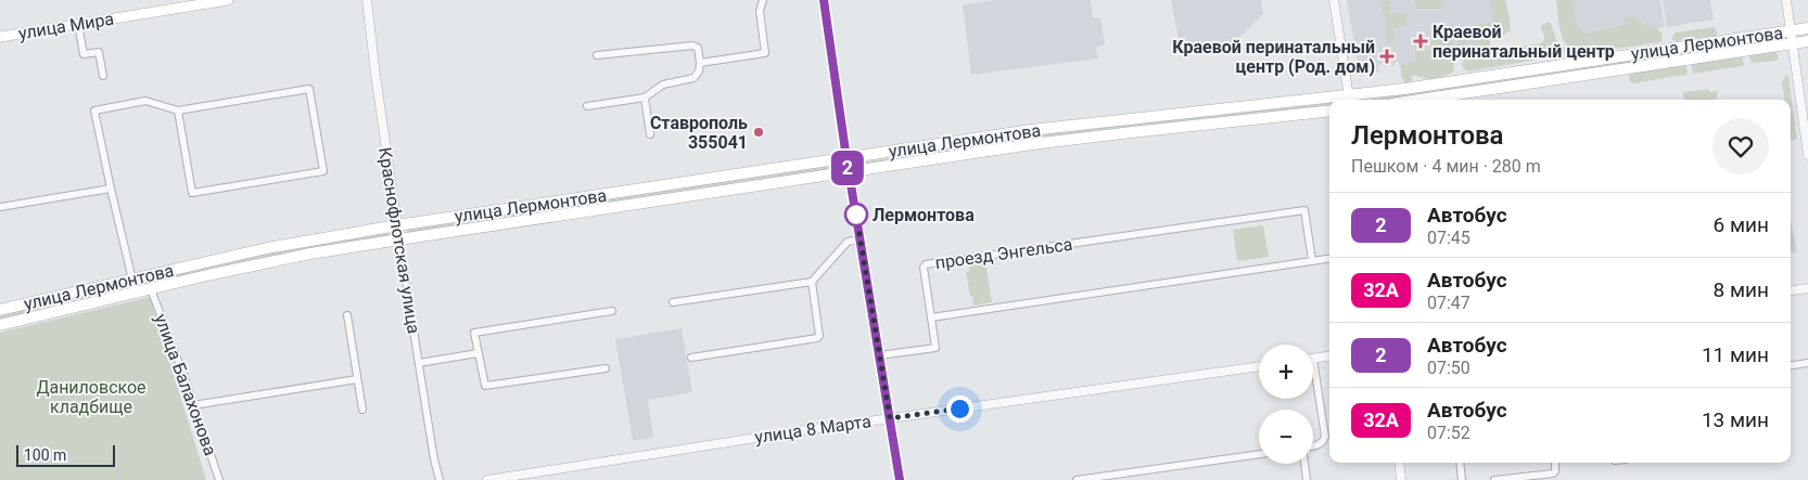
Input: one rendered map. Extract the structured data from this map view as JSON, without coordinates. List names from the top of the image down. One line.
{"streets":{"main road":["улица Мира","улица Лермонтова"],"street":["Краснофлотская улица","проезд Энгельса","улица Балахонова","улица 8 Марта"]},"crossings":[["улица Лермонтова","Краснофлотская улица"],["улица Лермонтова","улица Балахонова"]],"parks":["Даниловское кладбище"],"places":{"health":["Краевой перинатальный центр","Краевой перинатальный центр (Род. дом)"],"other":["Ставрополь 355041","Лермонтова"]},"lines":["bus line 2"],"scale_bar":"100 m","page":{"on_map":"2","heading":["Лермонтова","Пешком · 4 мин · 280 m"],"list":[{"mark":"2","name":"Автобус","note":"07:45","value":"6 мин"},{"mark":"32A","name":"Автобус","note":"07:47","value":"8 мин"},{"mark":"2","name":"Автобус","note":"07:50","value":"11 мин"},{"mark":"32A","name":"Автобус","note":"07:52","value":"13 мин"}],"map_buttons":["+","−"],"scale":"100 m"}}
